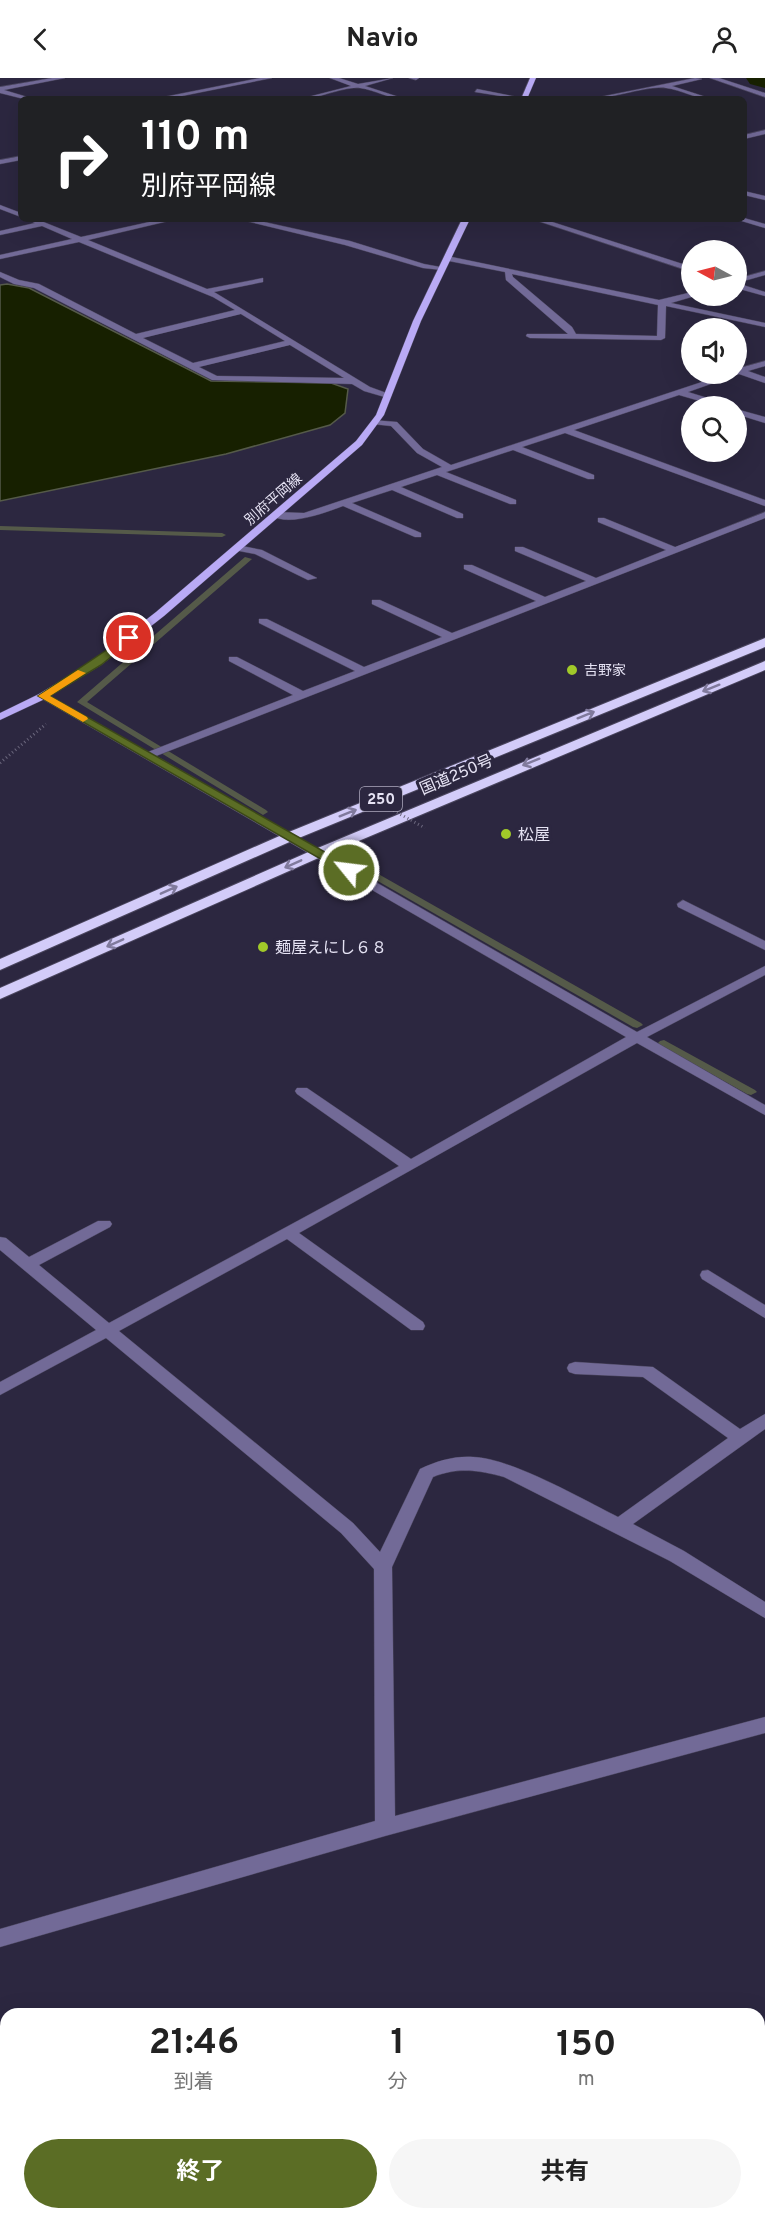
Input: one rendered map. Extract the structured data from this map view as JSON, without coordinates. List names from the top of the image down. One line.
{"streets":{"highway":["国道250号","250"],"main road":["別府平岡線"]},"places":["吉野家","松屋","麺屋えにし６８"],"north":"left","page":{"header":"Navio","turn":["110 m","別府平岡線"],"eta":["21:46","到着","1","分","150","m"],"buttons":["終了","共有"]}}
